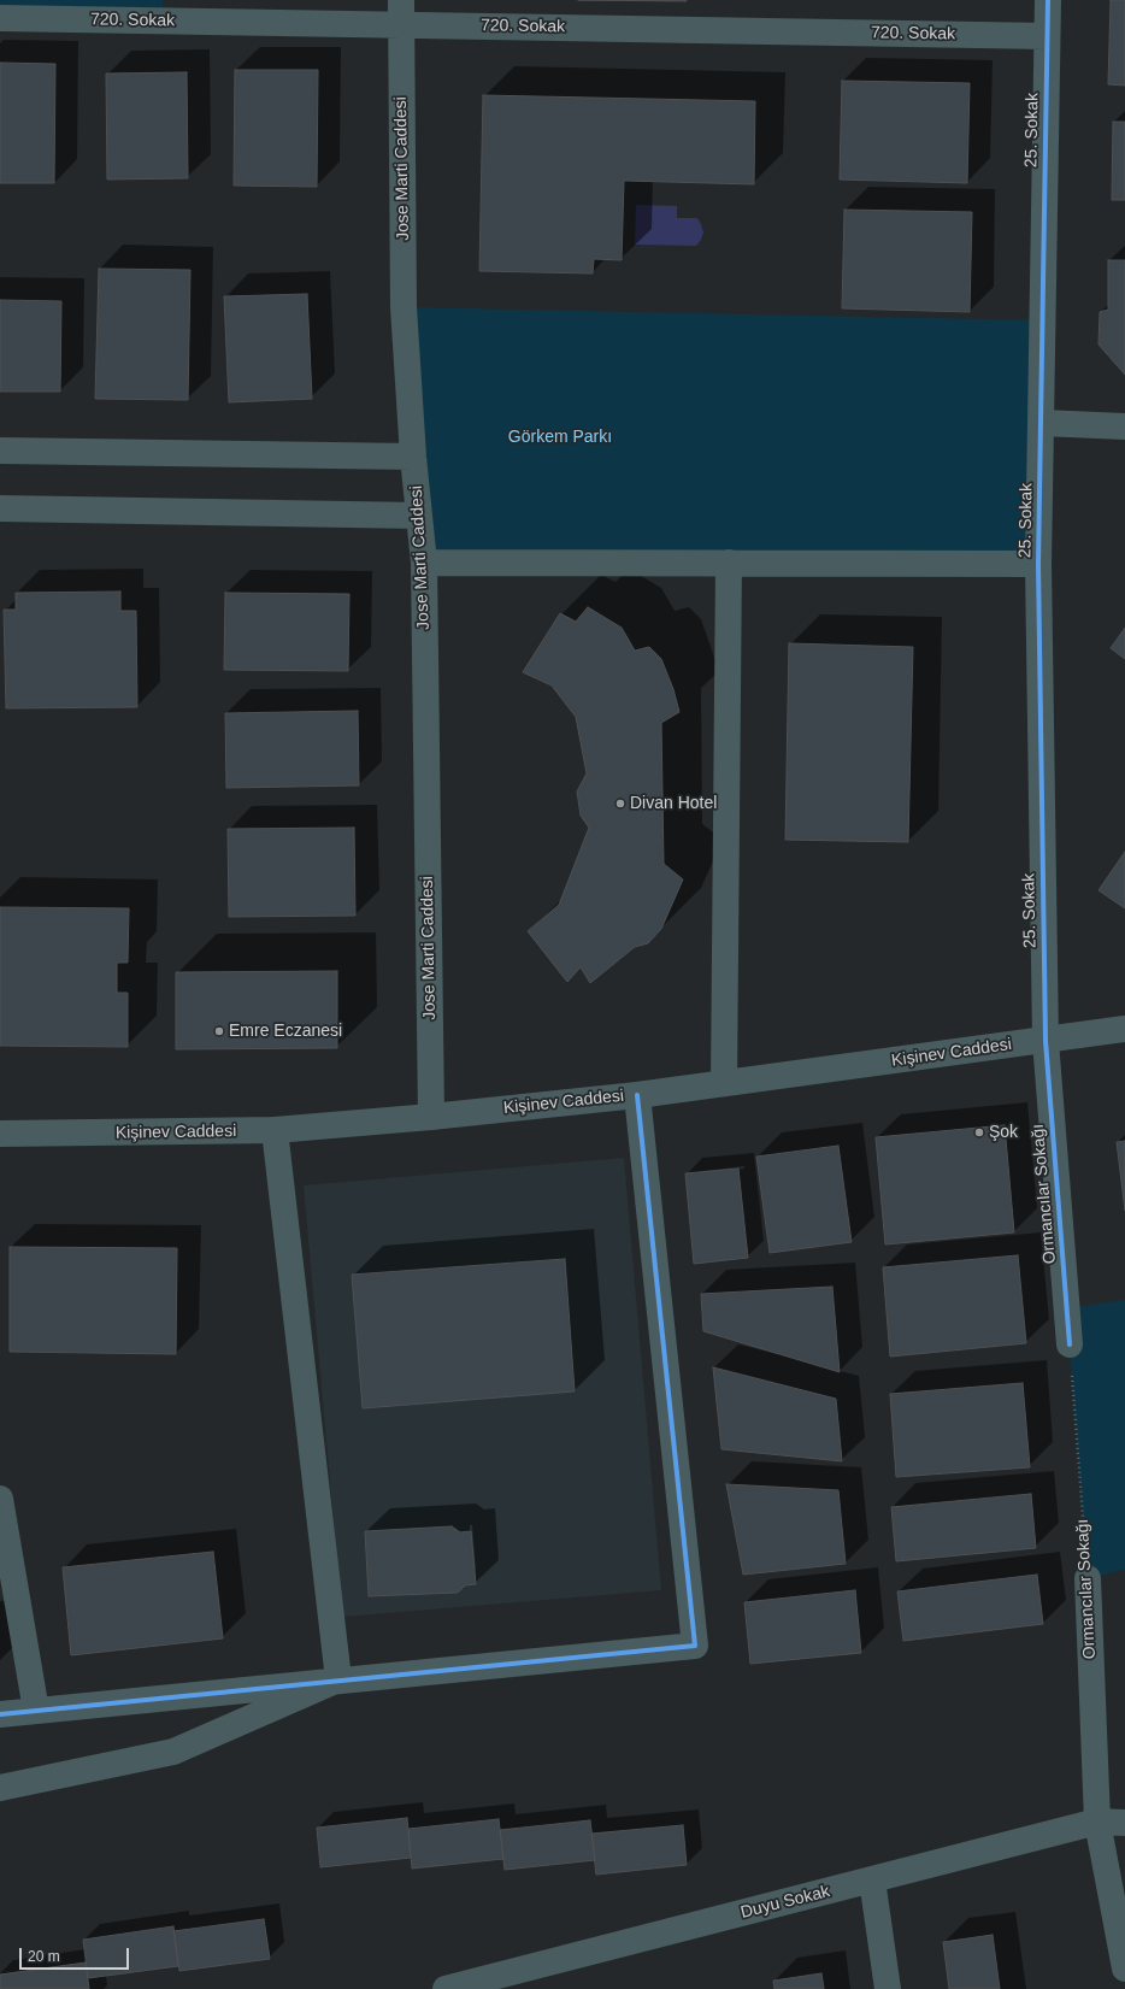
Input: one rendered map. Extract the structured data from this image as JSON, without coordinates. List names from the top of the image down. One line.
{"streets":{"street":["720. Sokak","25. Sokak","Jose Marti Caddesi","Kişinev Caddesi","Ormancılar Sokağı","Duyu Sokak"]},"crossings":[["720. Sokak","25. Sokak"],["720. Sokak","Jose Marti Caddesi"],["25. Sokak","Kişinev Caddesi"],["25. Sokak","Ormancılar Sokağı"],["Jose Marti Caddesi","Kişinev Caddesi"],["Kişinev Caddesi","Ormancılar Sokağı"],["Ormancılar Sokağı","Duyu Sokak"]],"parks":["Görkem Parkı"],"places":["Divan Hotel","Emre Eczanesi","Şok"],"scale_bar":"20 m"}
